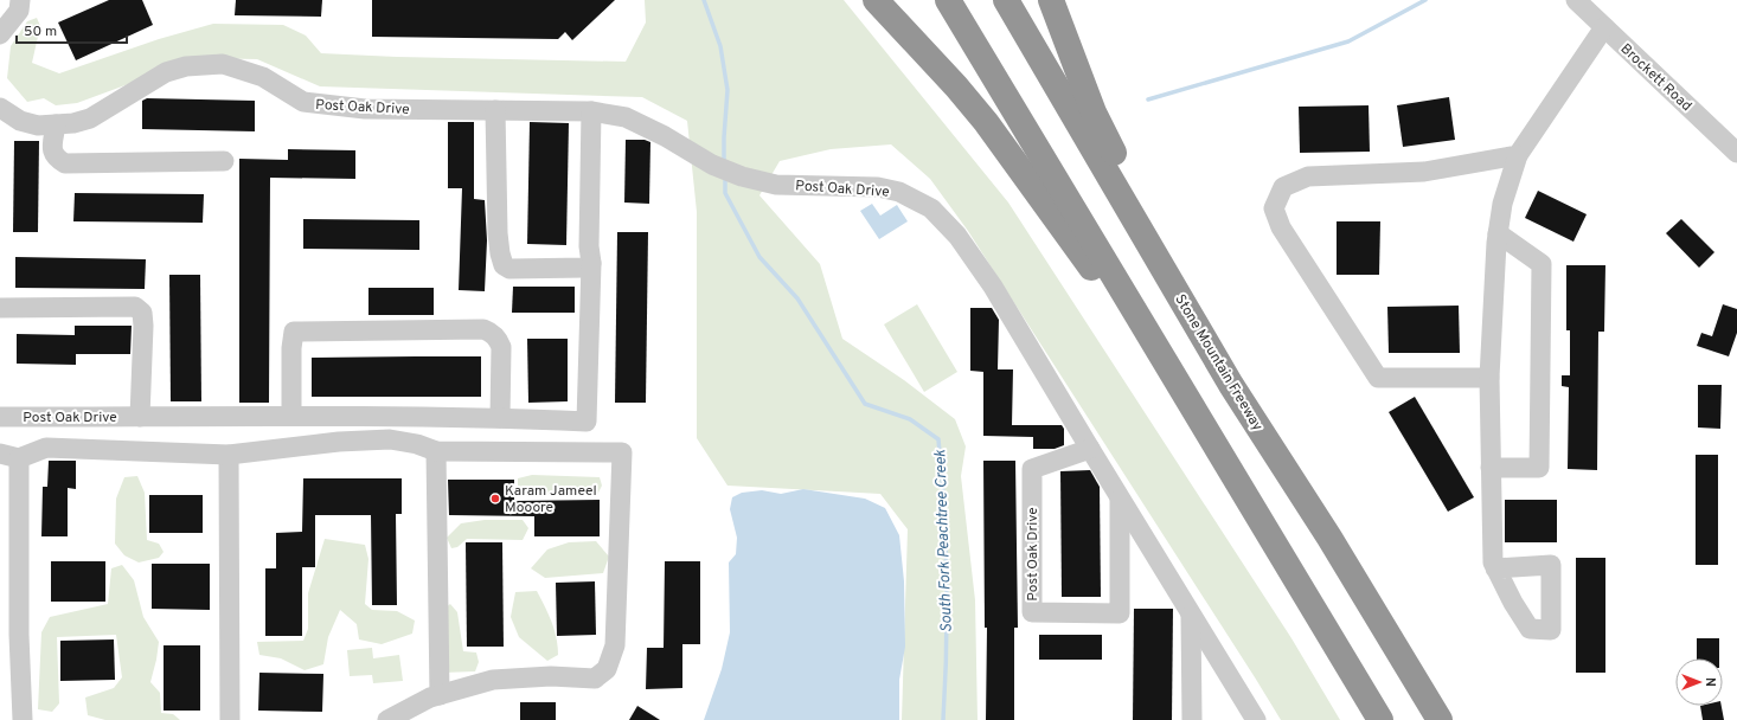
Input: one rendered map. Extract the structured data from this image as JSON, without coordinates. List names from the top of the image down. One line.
{"streets":{"highway":["Stone Mountain Freeway"],"street":["Brockett Road","Post Oak Drive"]},"water":["South Fork Peachtree Creek"],"places":["Karam Jameel Mooore"],"scale_bar":"50 m","north":"right"}
